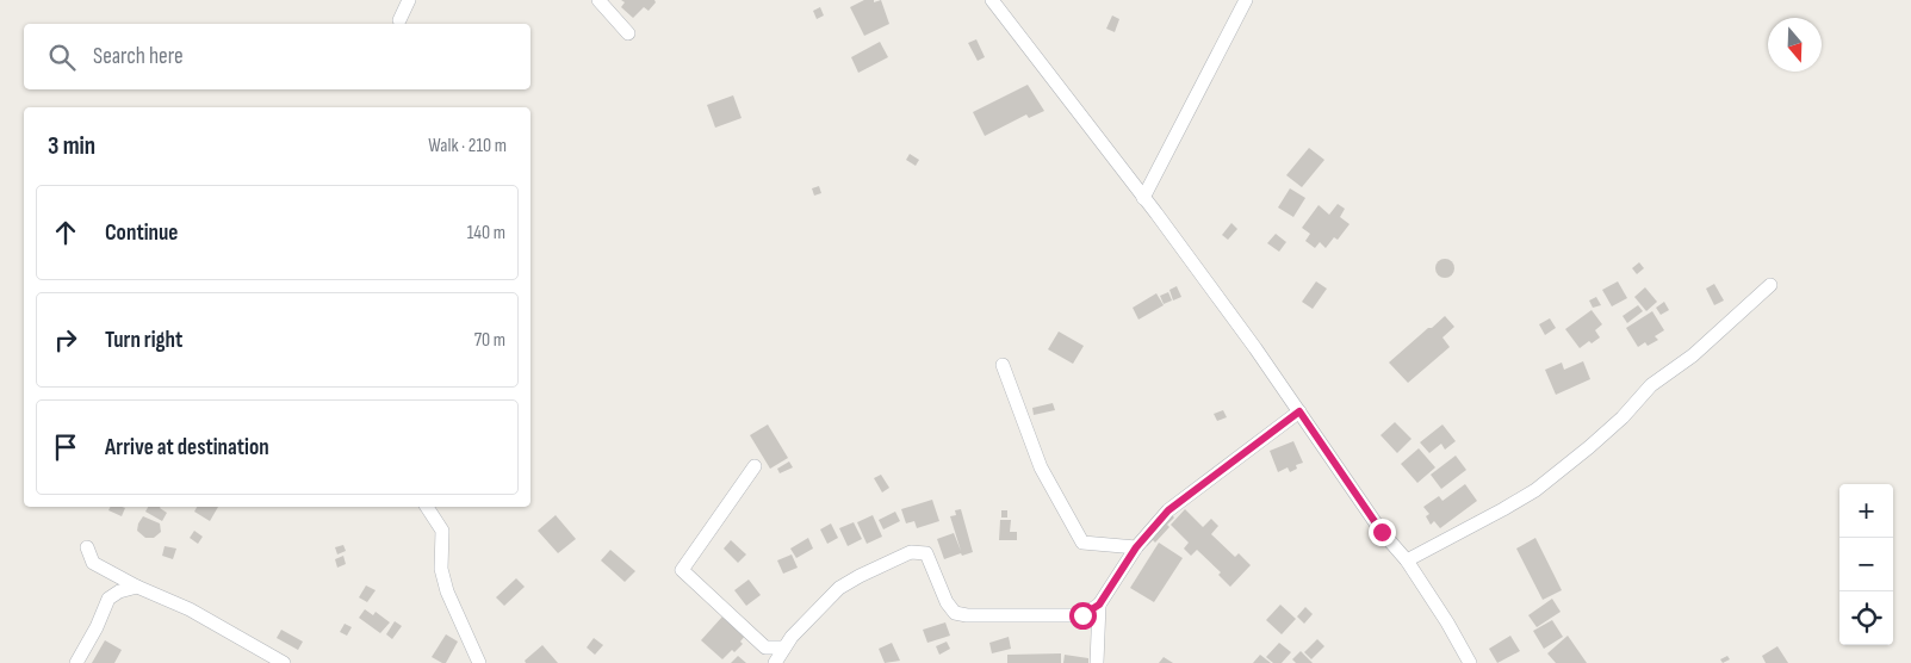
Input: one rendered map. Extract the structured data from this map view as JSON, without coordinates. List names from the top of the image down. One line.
{"north":"bottom","page":{"search":"Search here","heading":["3 min","Walk · 210 m"],"list":[["Continue","140 m"],["Turn right","70 m"],"Arrive at destination"],"map_buttons":["+","−"]}}
